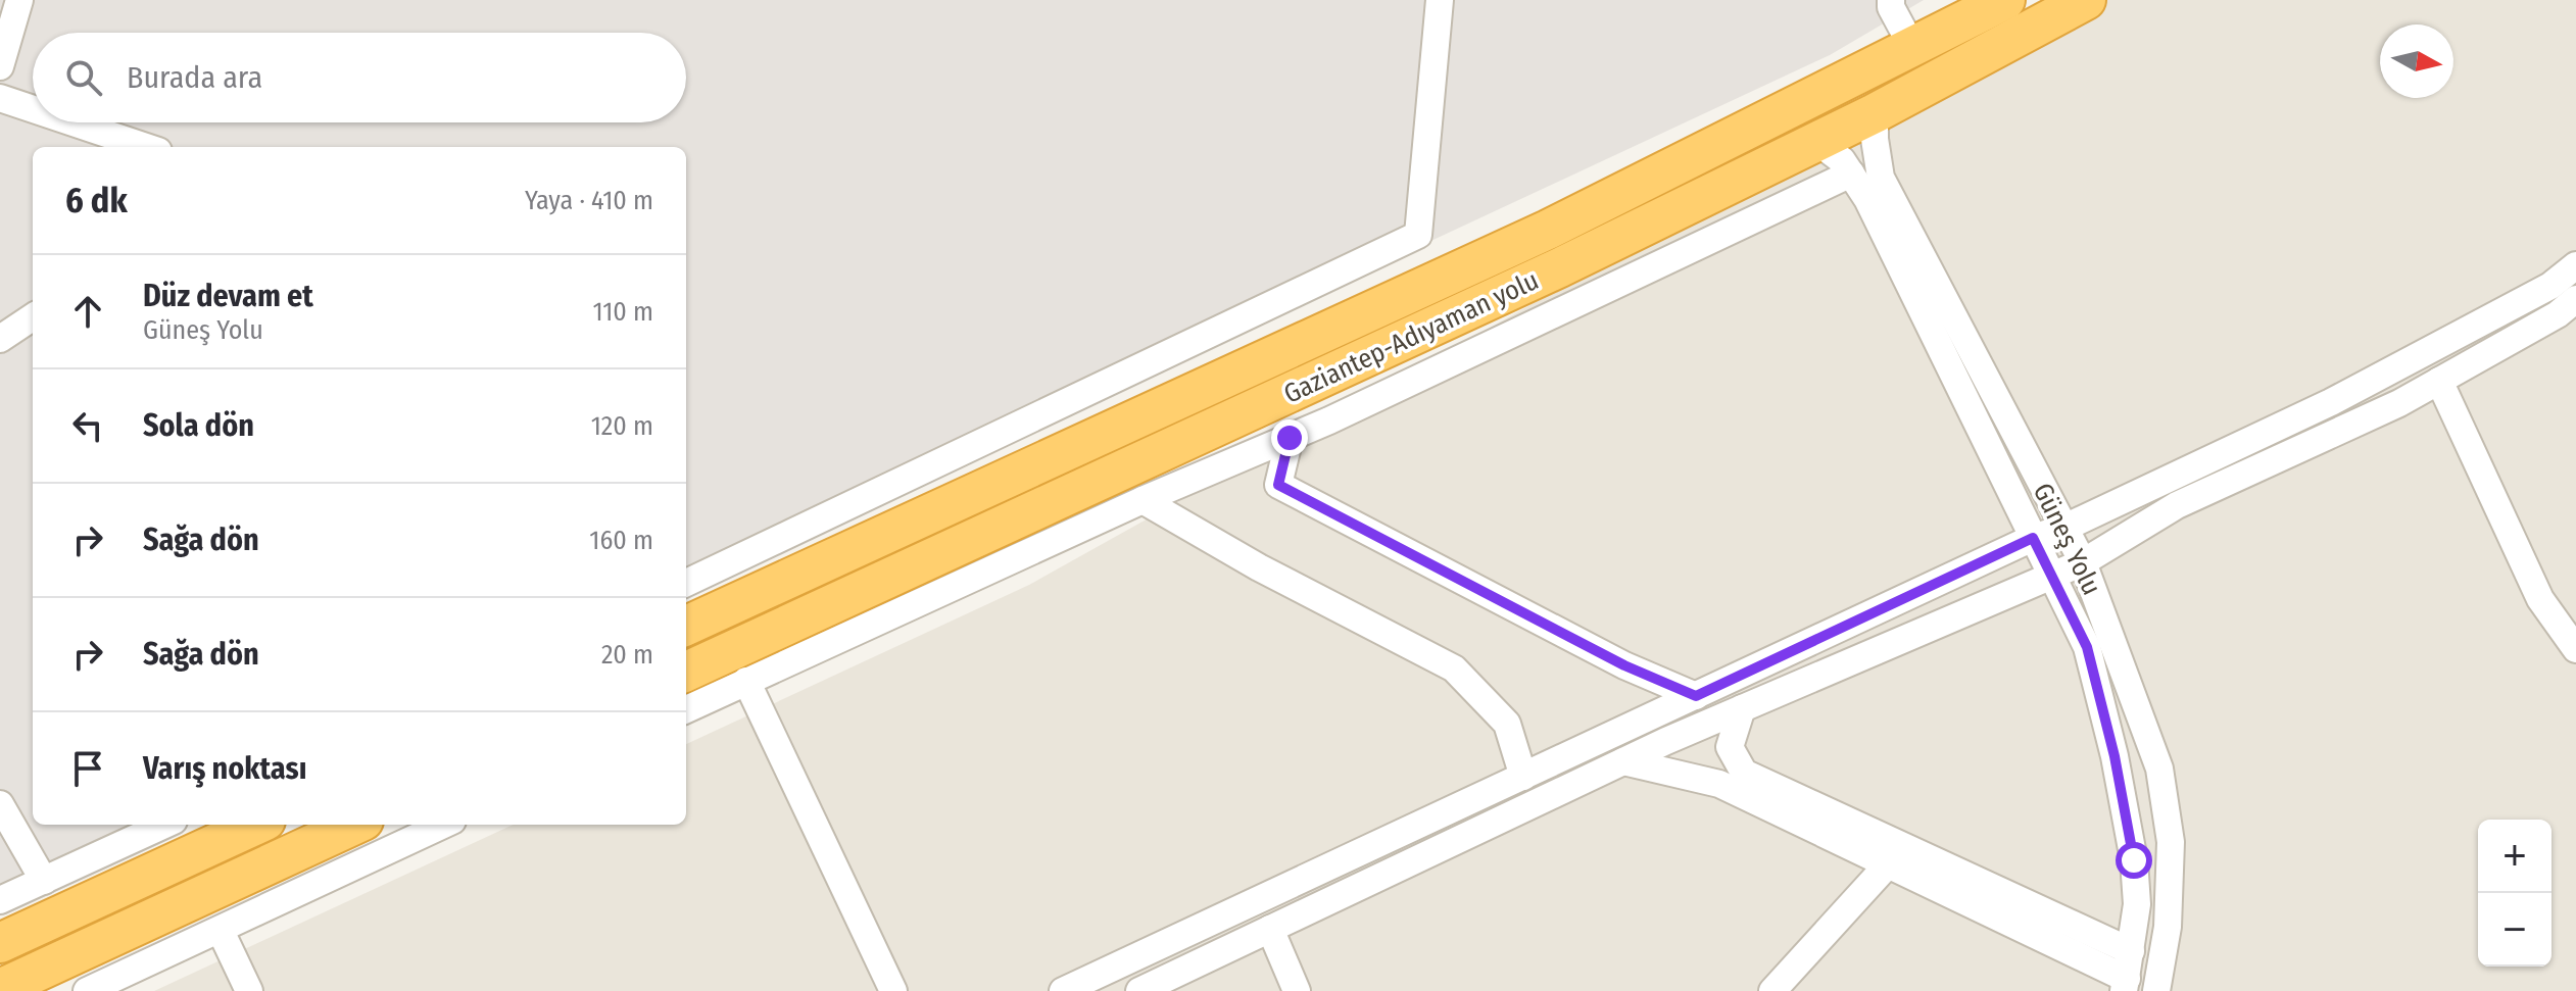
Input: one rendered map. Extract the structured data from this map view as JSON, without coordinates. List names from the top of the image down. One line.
{"streets":{"highway":["Gaziantep-Adıyaman yolu"],"street":["Güneş Yolu"]},"crossings":[["Gaziantep-Adıyaman yolu","Güneş Yolu"]],"north":"right","page":{"search":"Burada ara","heading":["6 dk","Yaya · 410 m"],"list":[["Düz devam et","Güneş Yolu","110 m"],["Sola dön","120 m"],["Sağa dön","160 m"],["Sağa dön","20 m"],"Varış noktası"],"map_buttons":["+","−"]}}
